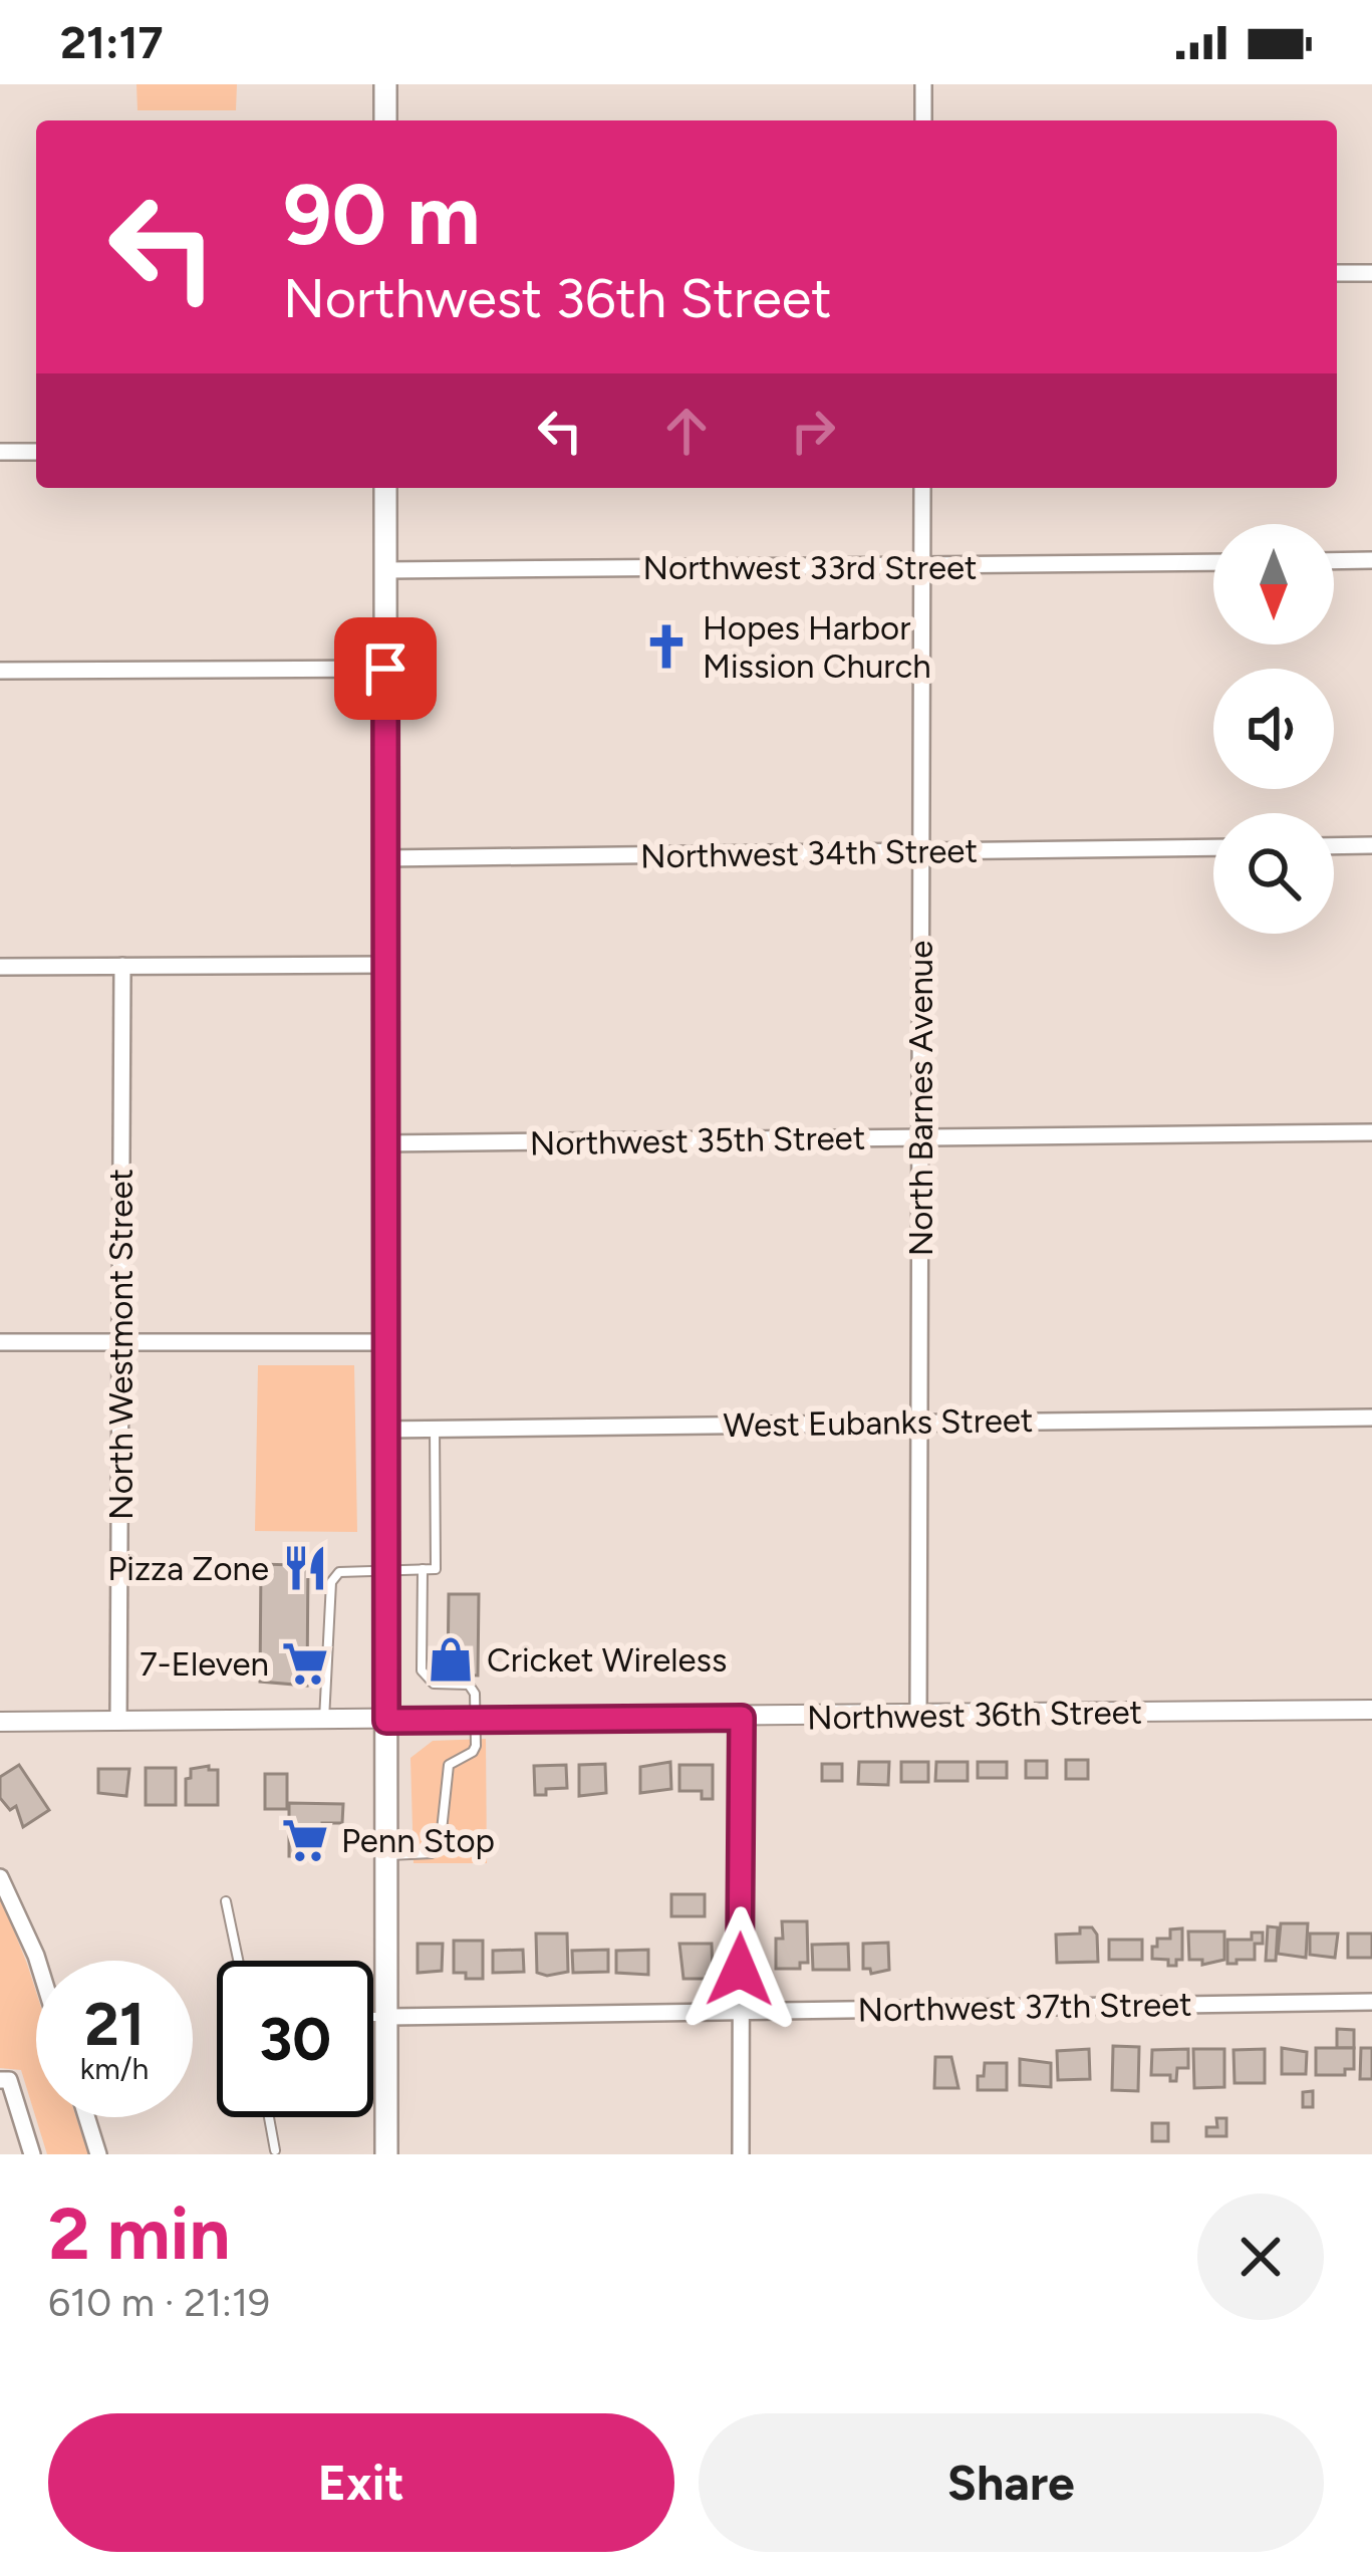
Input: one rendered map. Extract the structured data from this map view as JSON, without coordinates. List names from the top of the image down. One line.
{"streets":{"street":["Northwest 33rd Street","Northwest 34th Street","North Barnes Avenue","Northwest 35th Street","North Westmont Street","West Eubanks Street","Northwest 36th Street","Northwest 37th Street"]},"crossings":[["Northwest 33rd Street","North Barnes Avenue"],["Northwest 34th Street","North Barnes Avenue"],["North Barnes Avenue","Northwest 35th Street"],["North Barnes Avenue","West Eubanks Street"],["North Barnes Avenue","Northwest 36th Street"],["North Westmont Street","Northwest 36th Street"]],"places":{"church":["Hopes Harbor Mission Church"],"restaurant":["Pizza Zone"],"shop":["Cricket Wireless"],"supermarket":["7-Eleven","Penn Stop"]},"north":"bottom","page":{"status":"21:17","turn":["90 m","Northwest 36th Street"],"speed":"21 km/h","limit":"30","heading":["2 min","610 m · 21:19"],"buttons":["Exit","Share"]}}
